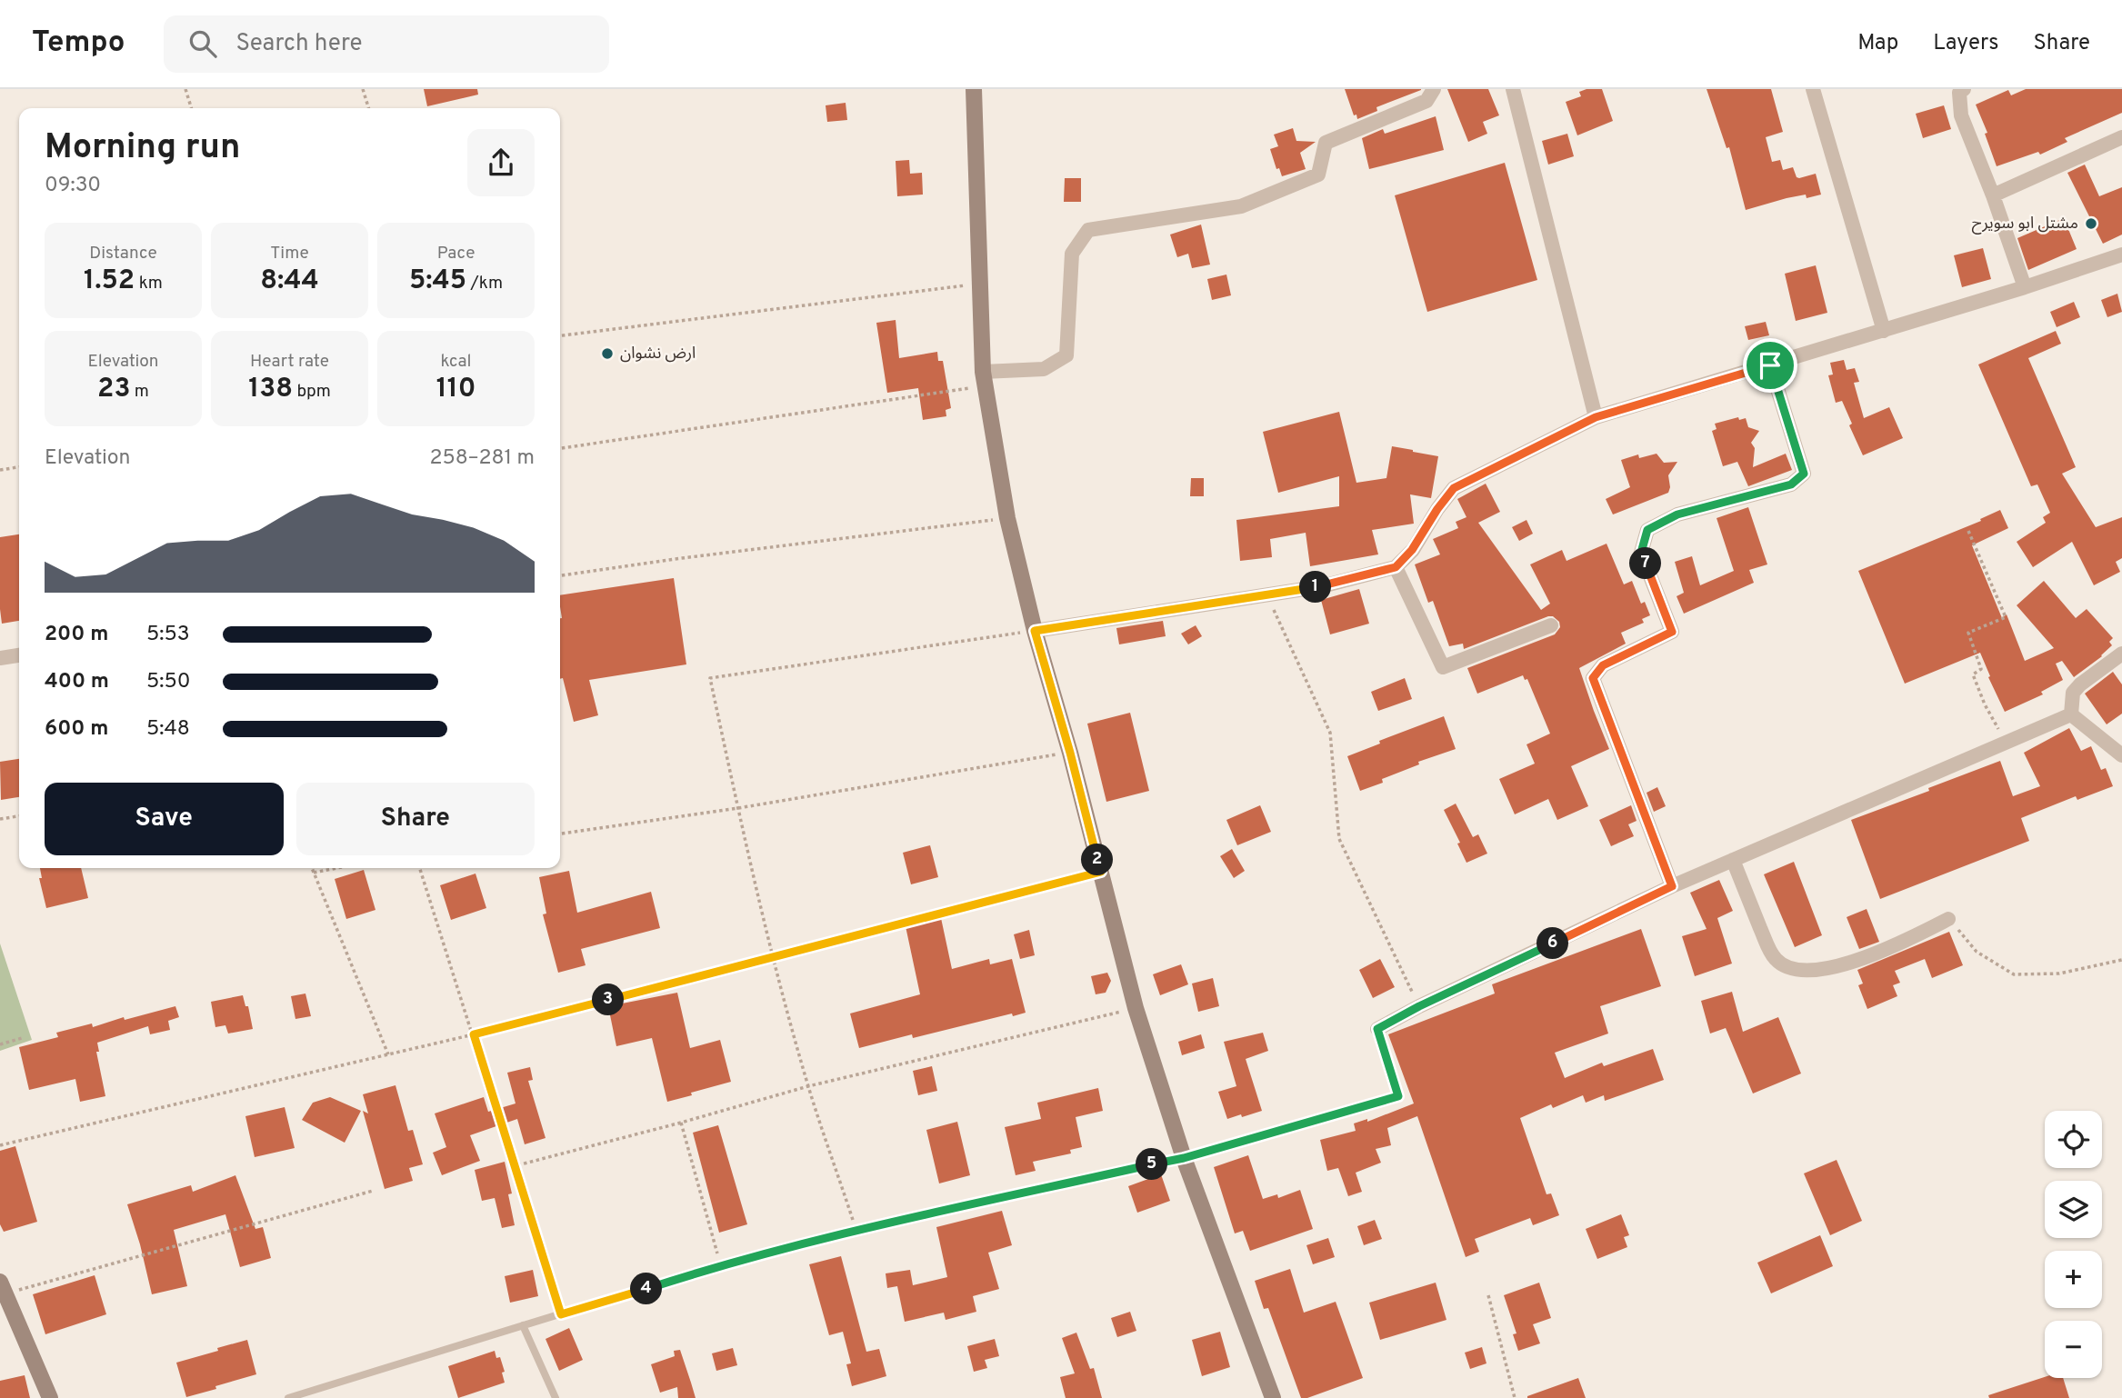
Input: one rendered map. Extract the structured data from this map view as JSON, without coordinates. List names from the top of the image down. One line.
{"places":["مشتل ابو سويرح","ارض نشوان"],"page":{"header":"Tempo","search":"Search here","nav":["Map","Layers","Share"],"heading":["Morning run","09:30"],"stats":[["Distance","1.52 km"],["Time","8:44"],["Pace","5:45 /km"],["Elevation","23 m"],["Heart rate","138 bpm"],["kcal","110"]],"chart":["Elevation","258–281 m"],"pins":["7","1","2","6","3","5","4"],"list":[{"name":"200 m","note":"5:53"},{"name":"400 m","note":"5:50"},{"name":"600 m","note":"5:48"}],"buttons":["Save","Share"],"map_buttons":["+","−"]}}
